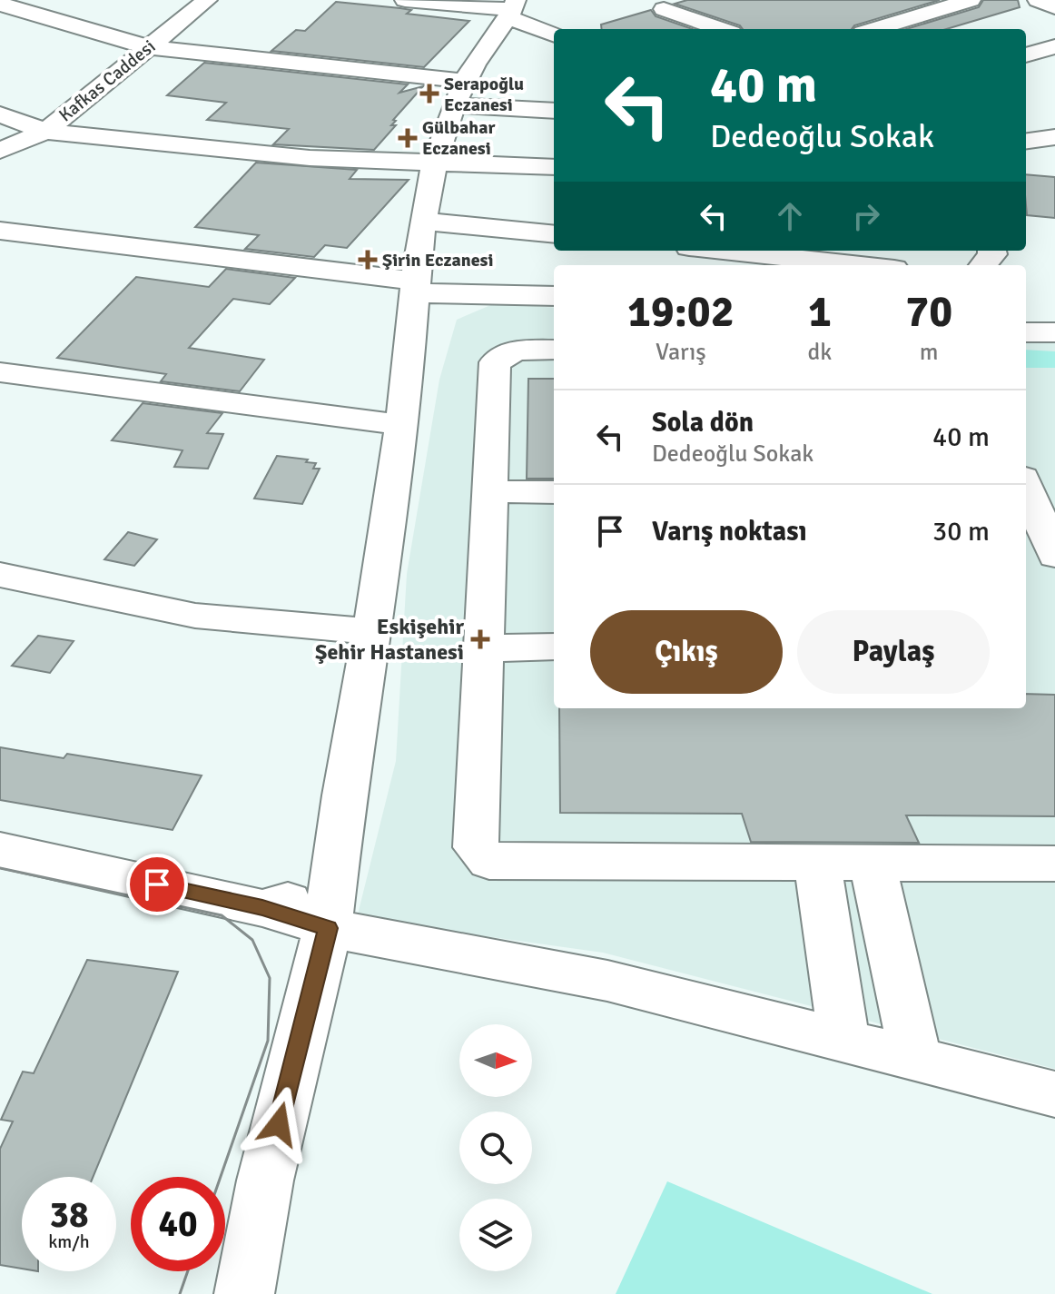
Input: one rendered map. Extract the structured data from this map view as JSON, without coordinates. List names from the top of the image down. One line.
{"streets":{"street":["Kafkas Caddesi"]},"places":{"health":["Serapoğlu Eczanesi","Gülbahar Eczanesi","Şirin Eczanesi","Eskişehir Şehir Hastanesi"]},"north":"right","page":{"turn":["40 m","Dedeoğlu Sokak"],"eta":["19:02","Varış","1","dk","70","m"],"list":[{"name":"Sola dön","note":"Dedeoğlu Sokak","value":"40 m"},{"name":"Varış noktası","value":"30 m"}],"buttons":["Çıkış","Paylaş"],"speed":"38 km/h","limit":"40"}}
